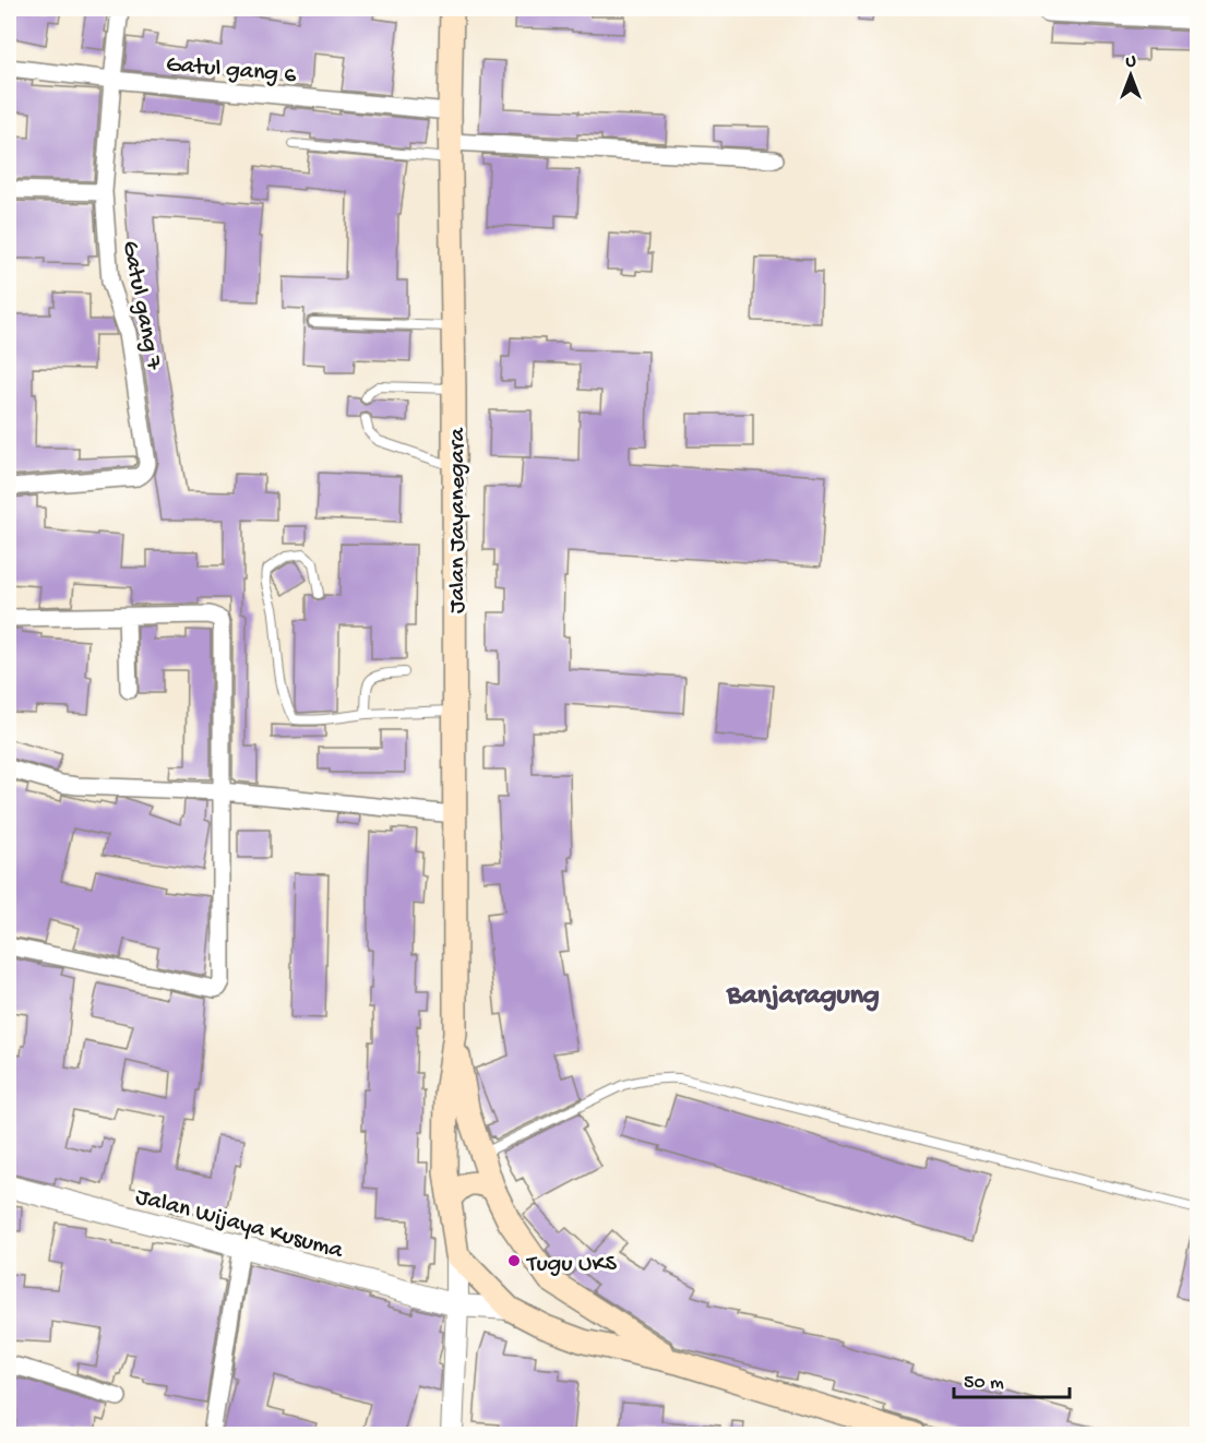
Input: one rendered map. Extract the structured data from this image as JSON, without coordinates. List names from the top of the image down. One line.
{"streets":{"main road":["Jalan Jayanegara"],"street":["Gatul gang 6","Gatul gang 7","Jalan Wijaya Kusuma"]},"crossings":[["Gatul gang 6","Gatul gang 7"],["Gatul gang 6","Jalan Jayanegara"],["Jalan Jayanegara","Jalan Wijaya Kusuma"]],"districts":["Banjaragung"],"places":["Tugu UKS"],"scale_bar":"50 m","north":"top"}
